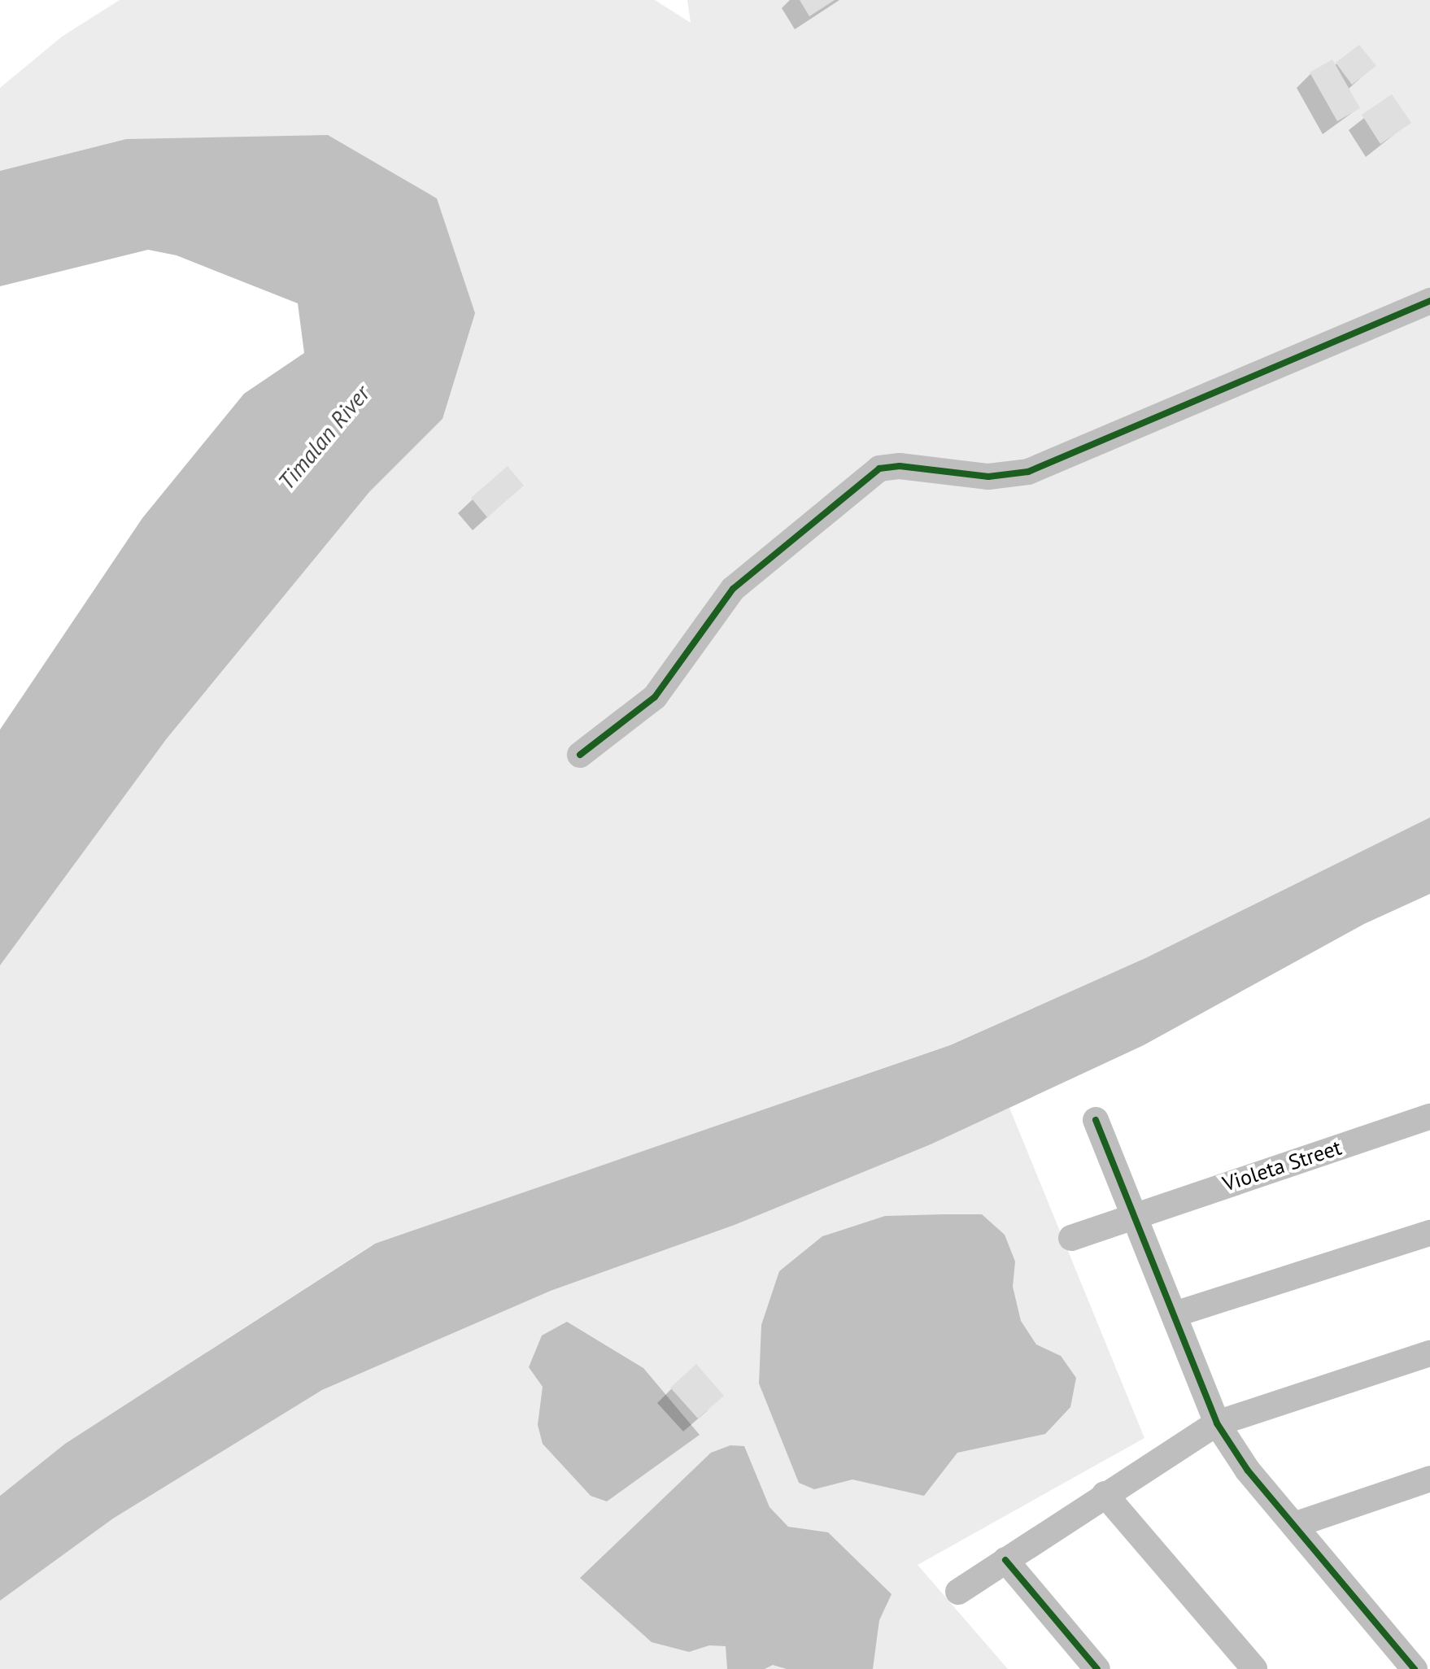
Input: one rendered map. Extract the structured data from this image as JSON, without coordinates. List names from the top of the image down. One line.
{"streets":{"street":["Violeta Street"]},"water":["Timalan River"]}
